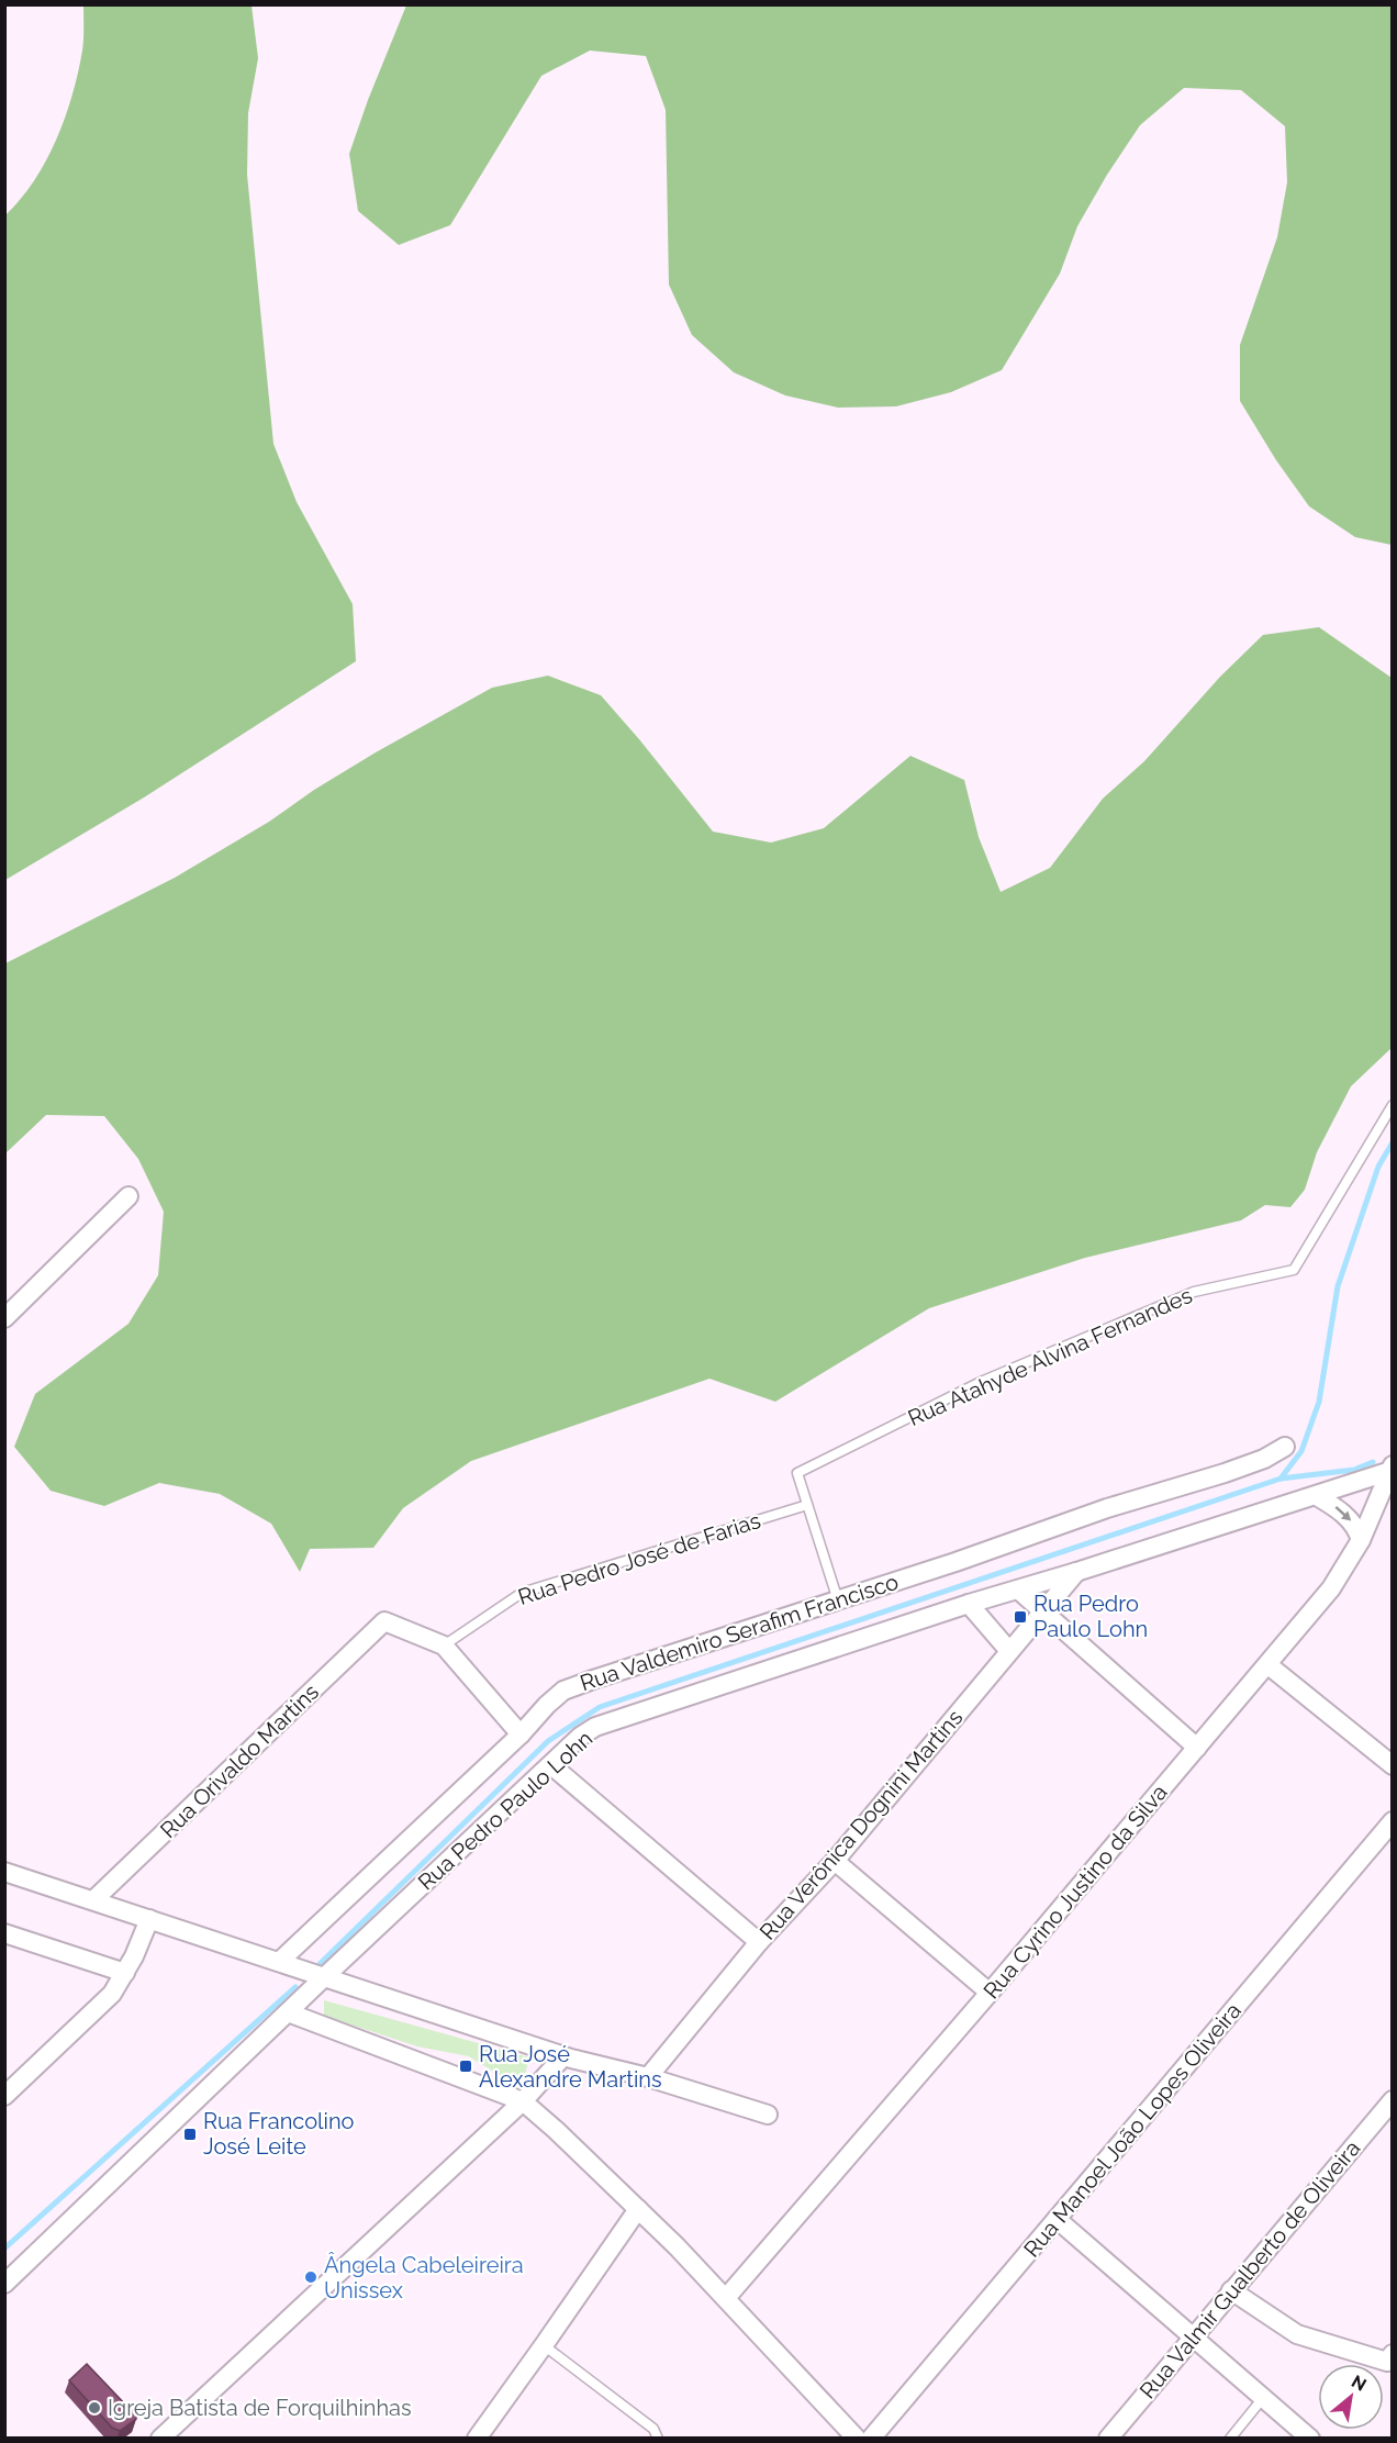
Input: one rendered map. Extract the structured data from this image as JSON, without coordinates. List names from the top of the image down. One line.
{"streets":{"street":["Rua Valdemiro Serafim Francisco","Rua Orivaldo Martins","Rua Pedro Paulo Lohn","Rua Verônica Dognini Martins","Rua Cyrino Justino da Silva","Rua Manoel João Lopes Oliveira","Rua Valmir Gualberto de Oliveira"],"lane":["Rua Atahyde Alvina Fernandes","Rua Pedro José de Farias"]},"crossings":[["Rua Atahyde Alvina Fernandes","Rua Pedro José de Farias"],["Rua Atahyde Alvina Fernandes","Rua Valdemiro Serafim Francisco"],["Rua Pedro José de Farias","Rua Orivaldo Martins"],["Rua Pedro Paulo Lohn","Rua Verônica Dognini Martins"],["Rua Pedro Paulo Lohn","Rua Cyrino Justino da Silva"]],"places":{"transit":["Rua Pedro Paulo Lohn","Rua José Alexandre Martins","Rua Francolino José Leite"],"other":["Ângela Cabeleireira Unissex","Igreja Batista de Forquilhinhas"]},"north":"top right"}
